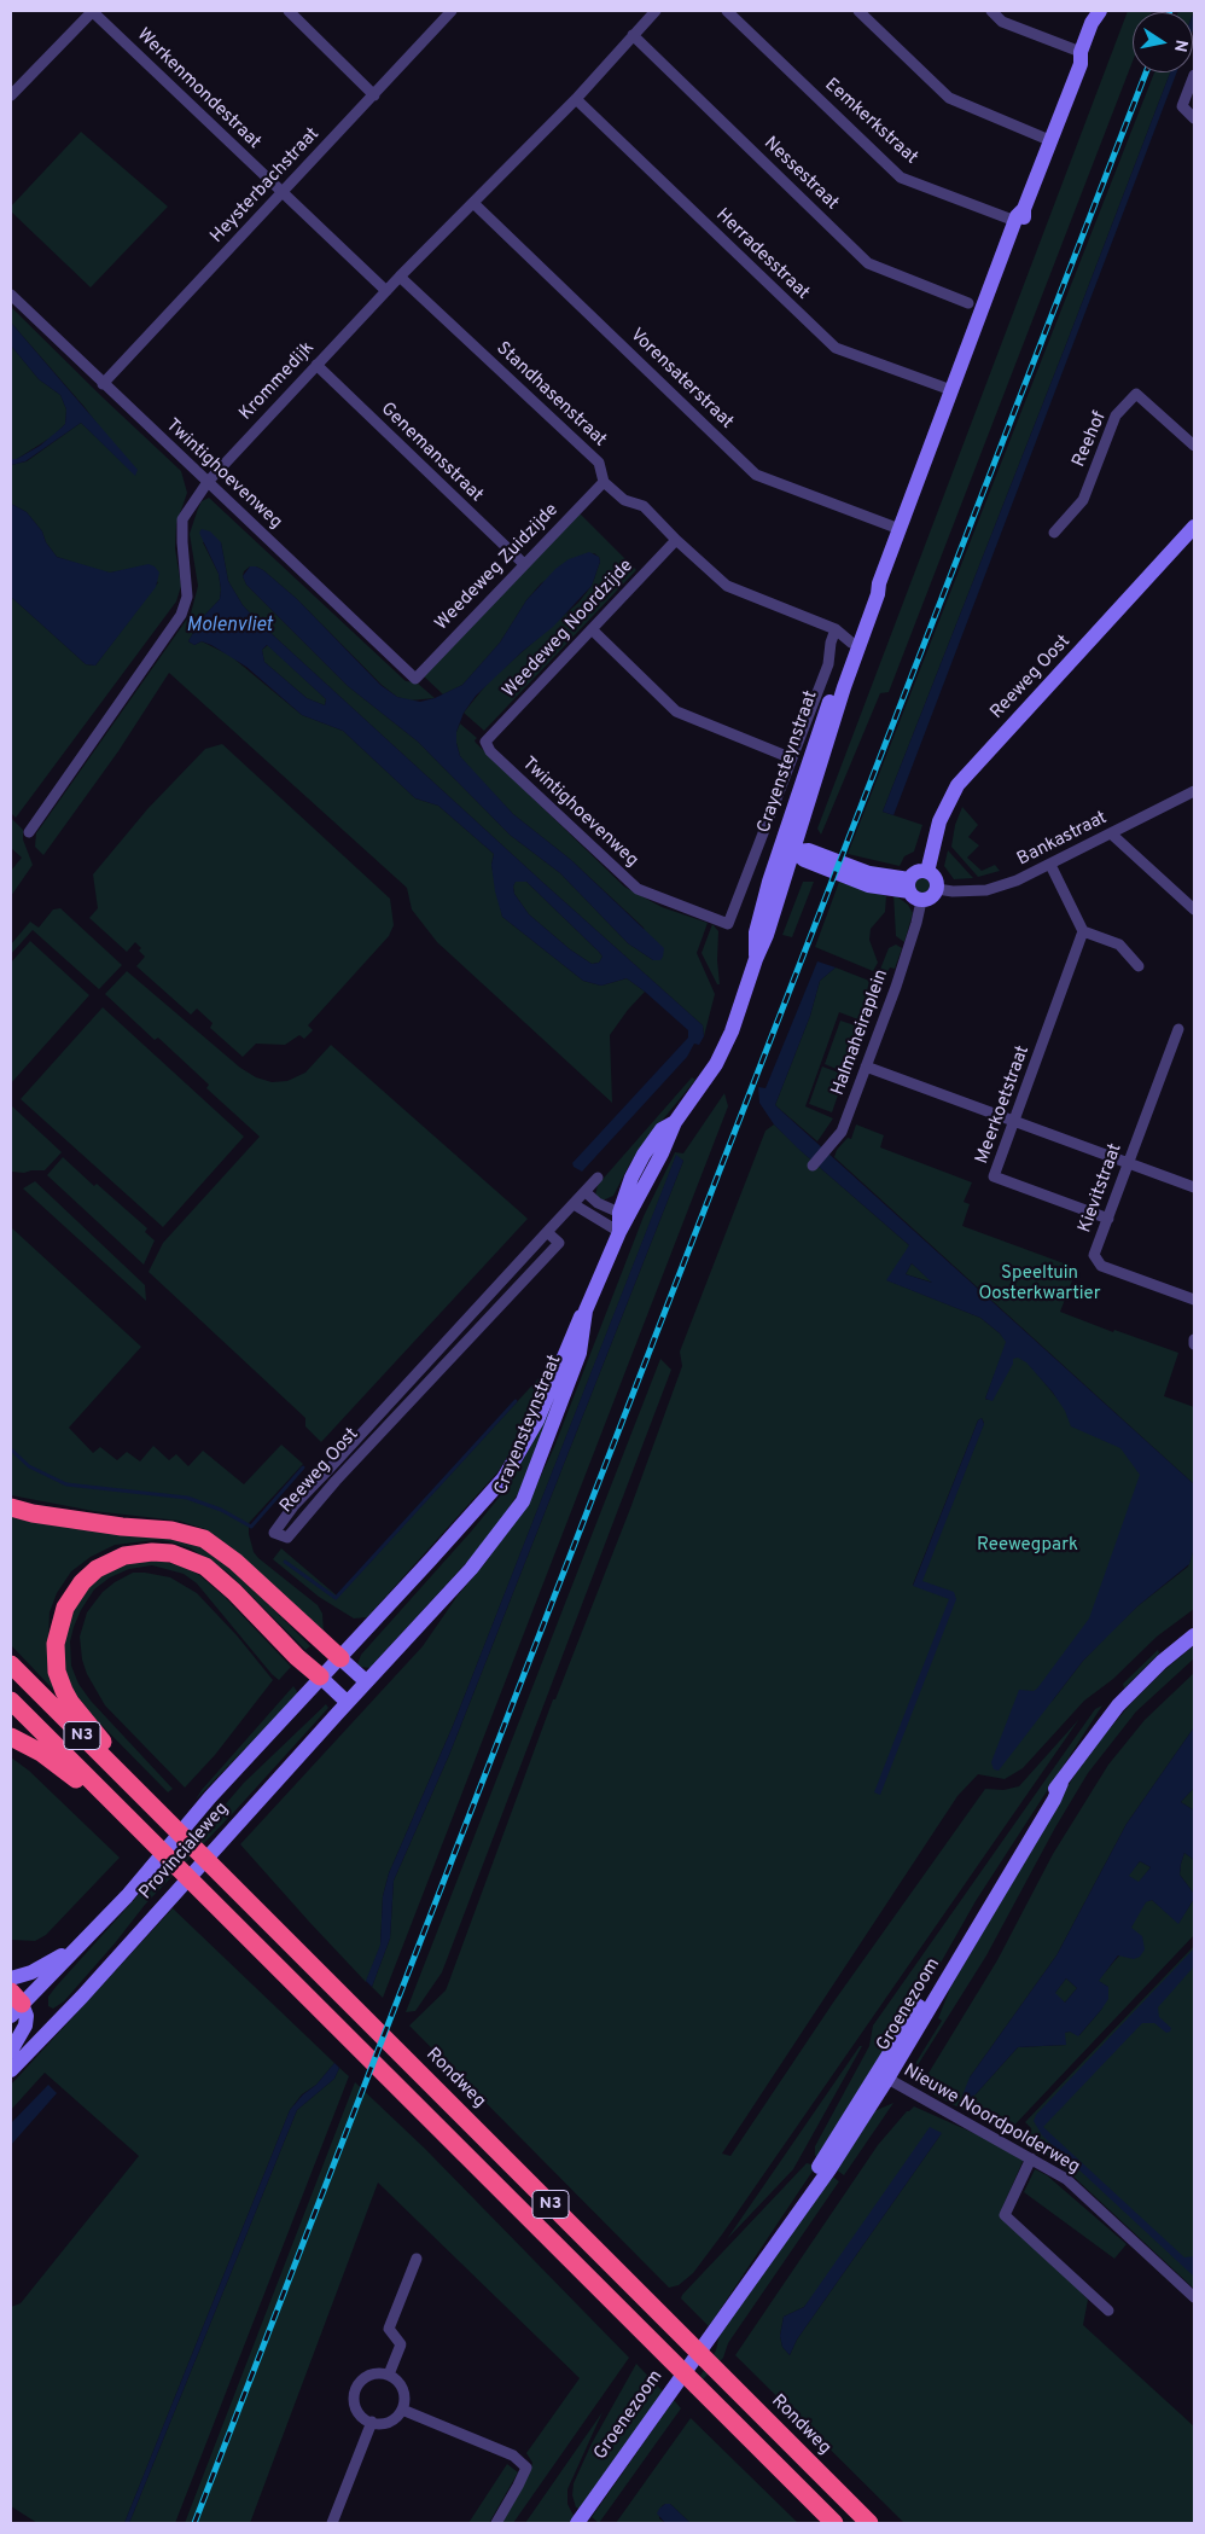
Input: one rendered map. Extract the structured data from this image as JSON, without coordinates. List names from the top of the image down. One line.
{"streets":{"highway":["N3","Rondweg"],"main road":["Reeweg Oost","Crayensteynstraat","Provincialeweg","Groenezoom"],"street":["Werkenmondestraat","Eemkerkstraat","Nessestraat","Heysterbachstraat","Herradesstraat","Vorensaterstraat","Krommedijk","Standhasenstraat","Reehof","Genemansstraat","Twintighoevenweg","Weedeweg Zuidzijde","Weedeweg Noordzijde","Bankastraat","Halmaheiraplein","Meerkoetstraat","Kievitstraat","Nieuwe Noordpolderweg"]},"crossings":[["Werkenmondestraat","Heysterbachstraat"],["Werkenmondestraat","Krommedijk"],["Eemkerkstraat","Crayensteynstraat"],["Nessestraat","Krommedijk"],["Heysterbachstraat","Twintighoevenweg"],["Herradesstraat","Krommedijk"],["Herradesstraat","Crayensteynstraat"],["Vorensaterstraat","Krommedijk"],["Vorensaterstraat","Crayensteynstraat"],["Krommedijk","Standhasenstraat"],["Krommedijk","Genemansstraat"],["Krommedijk","Twintighoevenweg"],["Standhasenstraat","Weedeweg Zuidzijde"],["Standhasenstraat","Weedeweg Noordzijde"],["Standhasenstraat","Crayensteynstraat"],["Genemansstraat","Weedeweg Zuidzijde"],["Twintighoevenweg","Weedeweg Zuidzijde"],["Twintighoevenweg","Weedeweg Noordzijde"],["Twintighoevenweg","Crayensteynstraat"],["Crayensteynstraat","Provincialeweg"],["Meerkoetstraat","Kievitstraat"],["N3","Provincialeweg"],["N3","Rondweg"],["Groenezoom","Nieuwe Noordpolderweg"]],"water":["Molenvliet"],"parks":["Speeltuin Oosterkwartier","Reewegpark"],"north":"right"}
